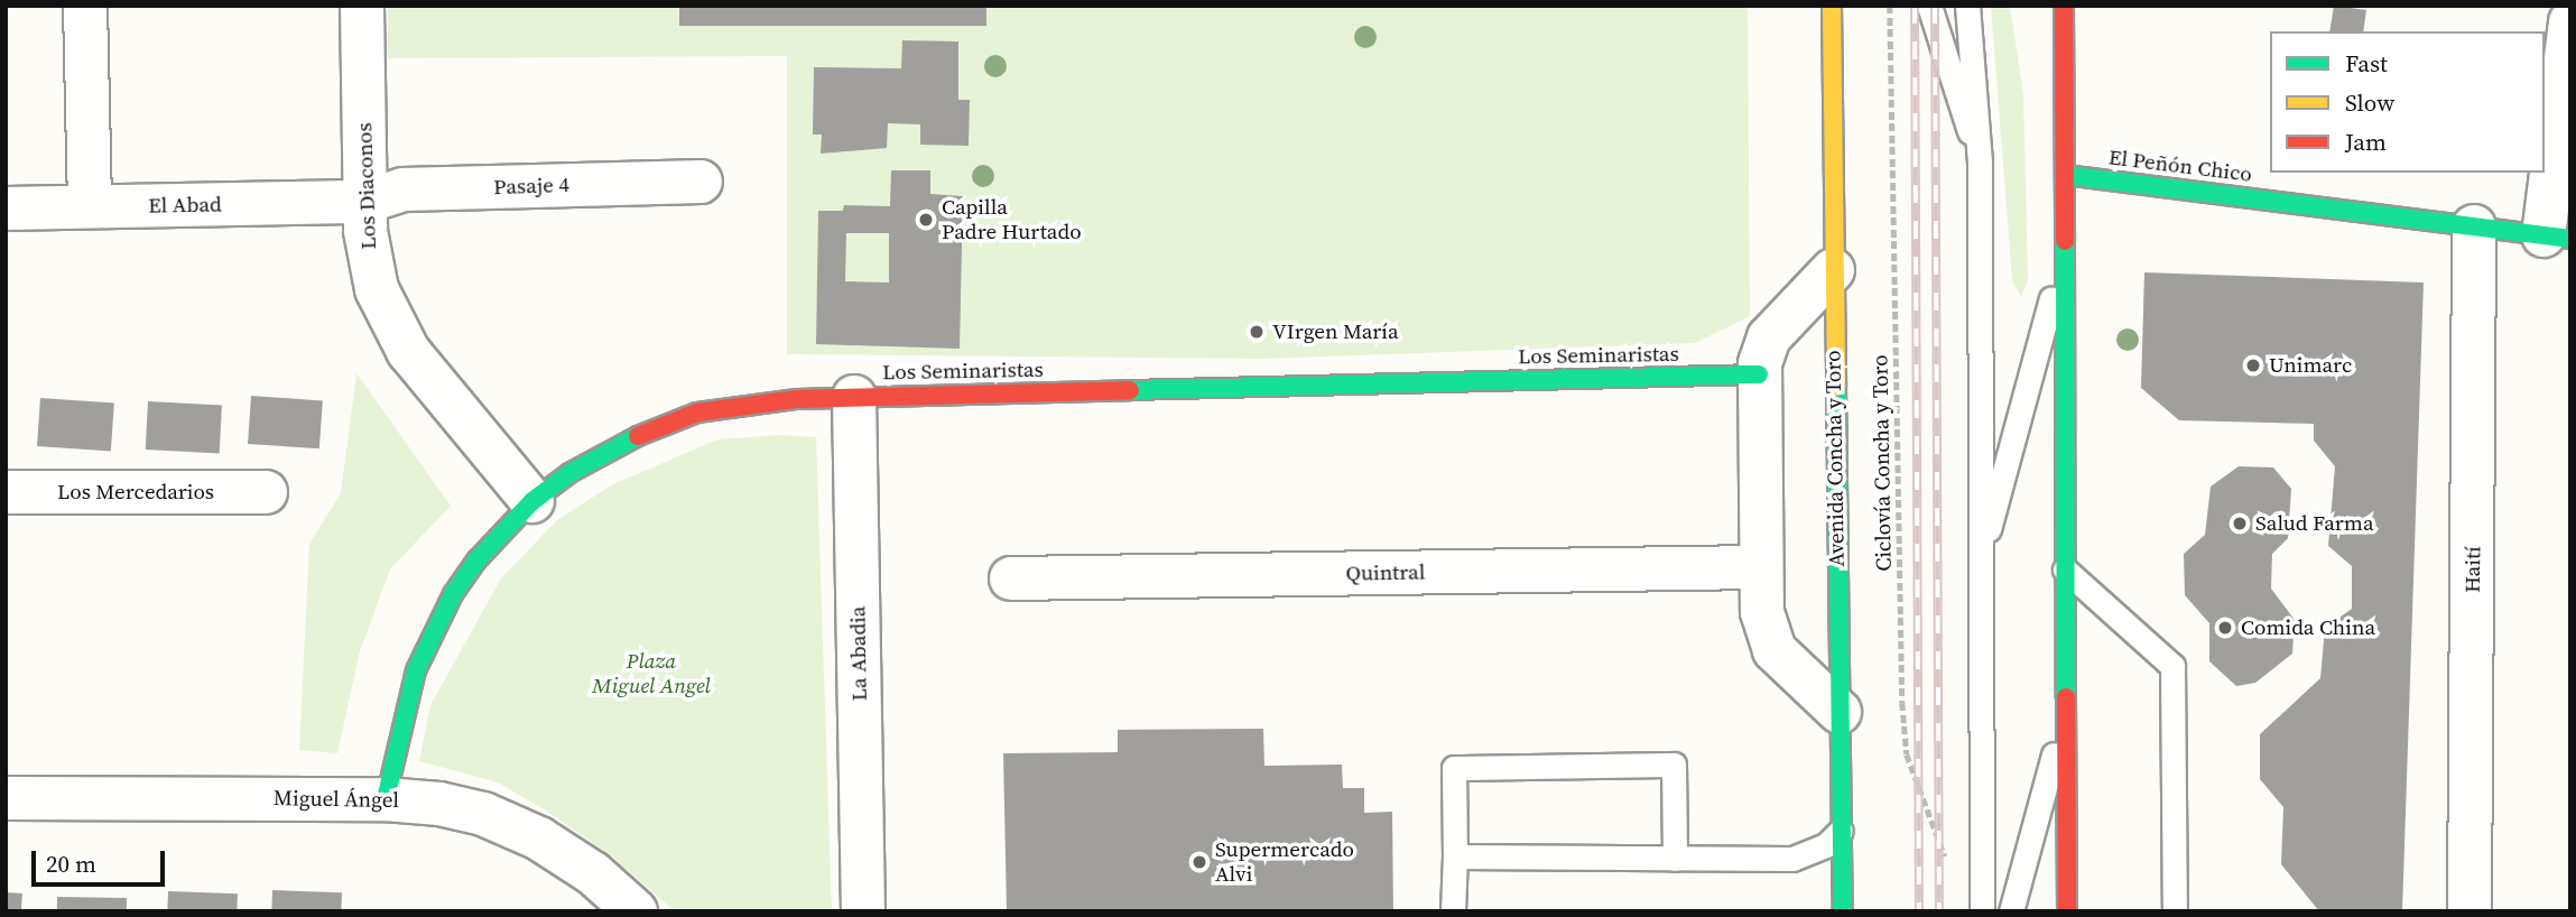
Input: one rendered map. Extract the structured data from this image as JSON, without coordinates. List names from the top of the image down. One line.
{"streets":{"street":["El Peñón Chico","Los Diaconos","Pasaje 4","El Abad","Los Seminaristas","Avenida Concha y Toro","Los Mercedarios","Haití","Quintral","La Abadia","Miguel Ángel"],"path":["Ciclovía Concha y Toro"]},"crossings":[["El Peñón Chico","Haití"],["Los Diaconos","Pasaje 4"],["Los Diaconos","El Abad"],["Los Diaconos","Los Seminaristas"],["Pasaje 4","El Abad"],["Los Seminaristas","La Abadia"],["Los Seminaristas","Miguel Ángel"]],"parks":["Plaza Miguel Angel"],"places":["Capilla Padre Hurtado","VIrgen María","Unimarc","Salud Farma","Comida China","Supermercado Alvi"],"legend":["Fast","Slow","Jam"],"scale_bar":"20 m"}
